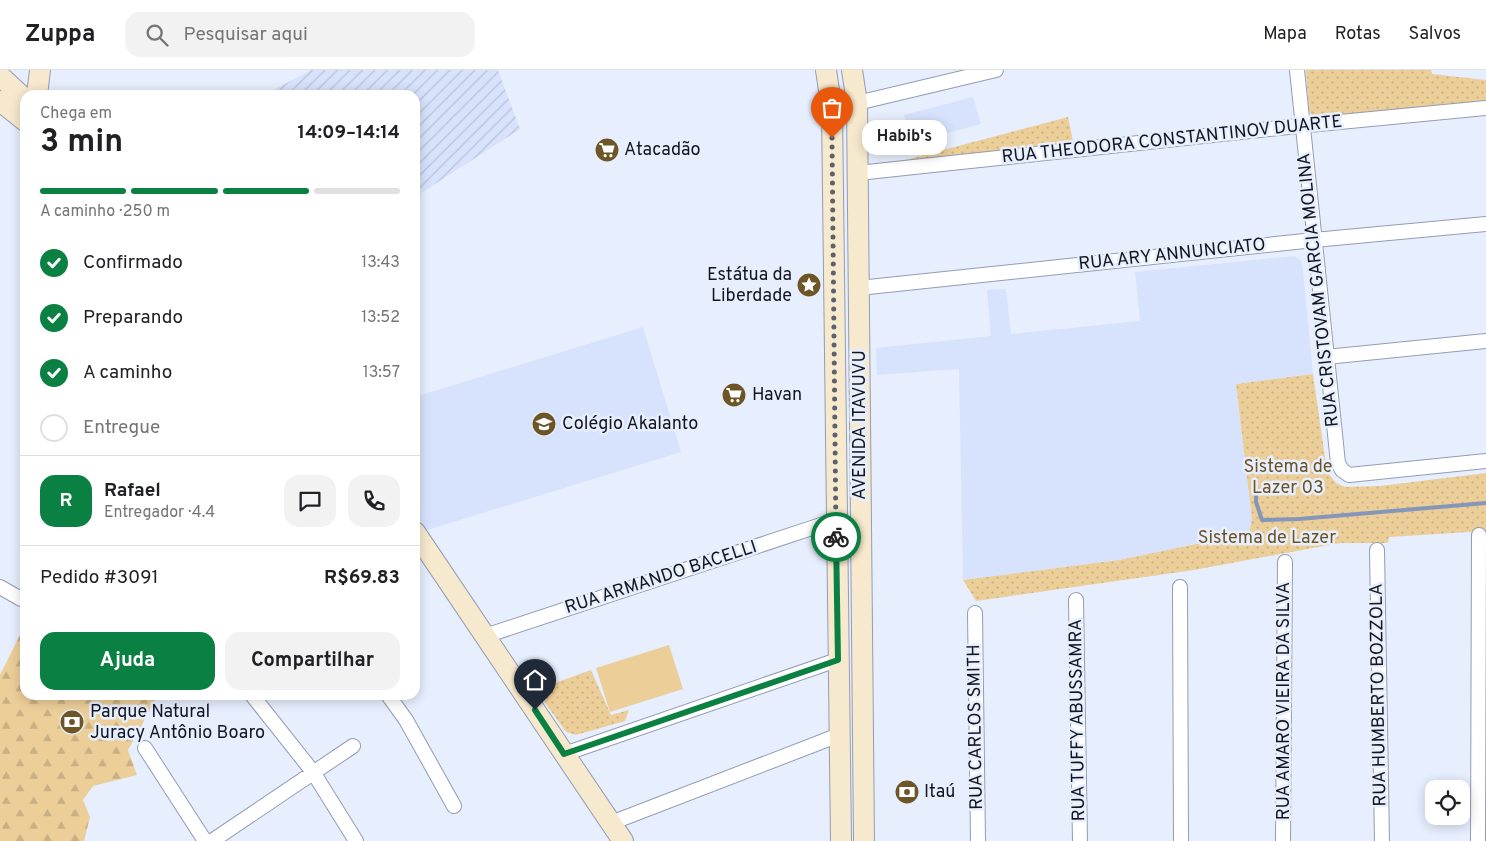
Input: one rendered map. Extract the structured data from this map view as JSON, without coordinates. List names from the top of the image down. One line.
{"streets":{"main road":["AVENIDA ITAVUVU"],"street":["RUA THEODORA CONSTANTINOV DUARTE","RUA ARY ANNUNCIATO","RUA CRISTOVAM GARCIA MOLINA","RUA ARMANDO BACELLI","RUA HUMBERTO BOZZOLA","RUA AMARO VIEIRA DA SILVA","RUA TUFFY ABUSSAMRA","RUA CARLOS SMITH"]},"crossings":[["RUA THEODORA CONSTANTINOV DUARTE","RUA CRISTOVAM GARCIA MOLINA"],["RUA THEODORA CONSTANTINOV DUARTE","AVENIDA ITAVUVU"],["RUA ARY ANNUNCIATO","RUA CRISTOVAM GARCIA MOLINA"],["RUA ARY ANNUNCIATO","AVENIDA ITAVUVU"],["AVENIDA ITAVUVU","RUA ARMANDO BACELLI"]],"parks":["Sistema de Lazer 03","Sistema de Lazer"],"places":{"other":["Habib's"],"supermarket":["Atacadão","Havan"],"place":["Estátua da Liberdade"],"school or university":["Colégio Akalanto"],"bank":["Parque Natural Juracy Antônio Boaro","Itaú"]},"page":{"header":"Zuppa","search":"Pesquisar aqui","nav":["Mapa","Rotas","Salvos"],"heading":["3 min","Chega em","14:09–14:14"],"panel":["Rafael","Entregador · 4.4","Pedido #3091","R$69.83"],"bubble":"Habib's","bar":"A caminho · 250 m","list":[["Confirmado","13:43"],["Preparando","13:52"],["A caminho","13:57"],"Entregue"],"round":"R","buttons":["Ajuda","Compartilhar"]}}
